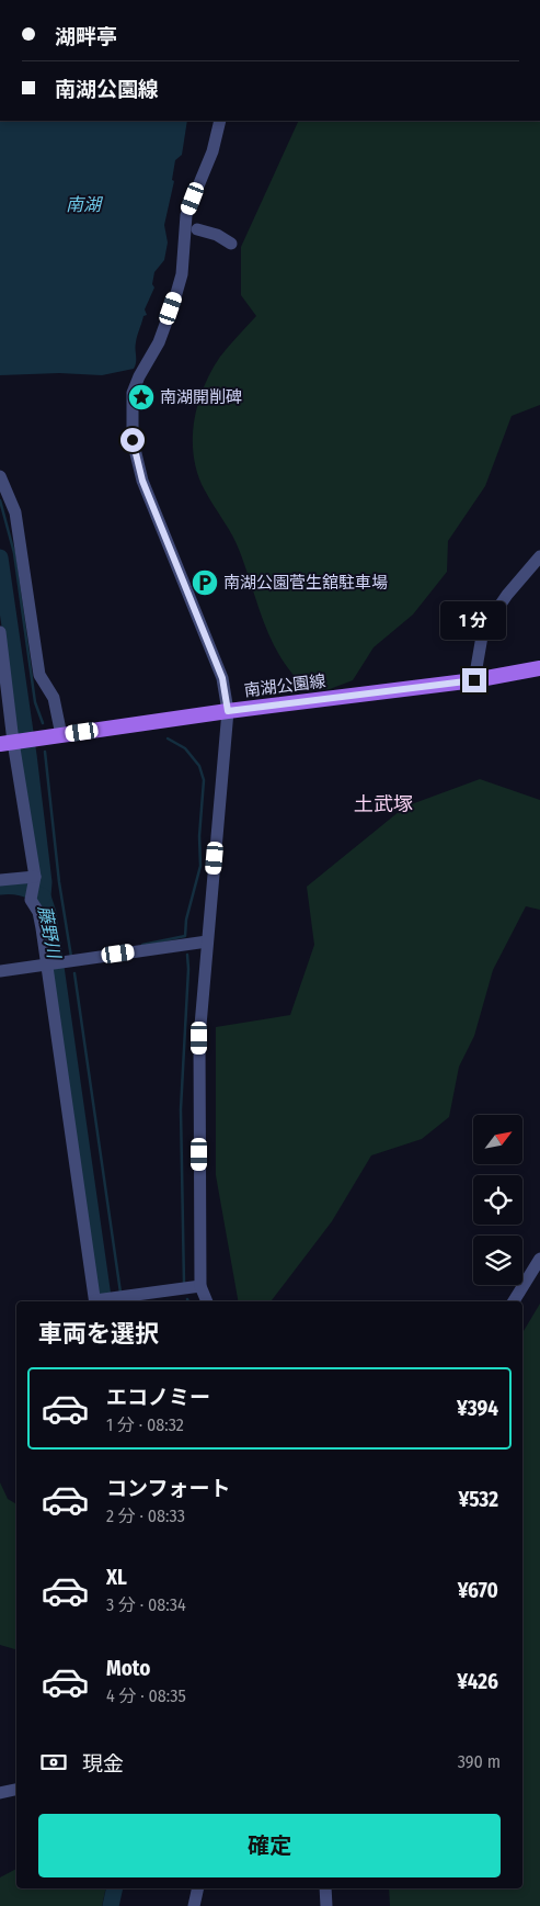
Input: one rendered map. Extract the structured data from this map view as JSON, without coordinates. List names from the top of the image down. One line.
{"streets":{"main road":["南湖公園線"]},"districts":["土武塚"],"water":["南湖","藤野川"],"places":{"place":["南湖開削碑"],"parking":["南湖公園菅生舘駐車場"]},"north":"top right","page":{"banner":["湖畔亭","南湖公園線"],"bubble":"1 分","heading":"車両を選択","list":[{"name":"エコノミー","note":"1 分 · 08:32","value":"¥394"},{"name":"コンフォート","note":"2 分 · 08:33","value":"¥532"},{"name":"XL","note":"3 分 · 08:34","value":"¥670"},{"name":"Moto","note":"4 分 · 08:35","value":"¥426"}],"pay":["現金","390 m"],"buttons":"確定"}}
